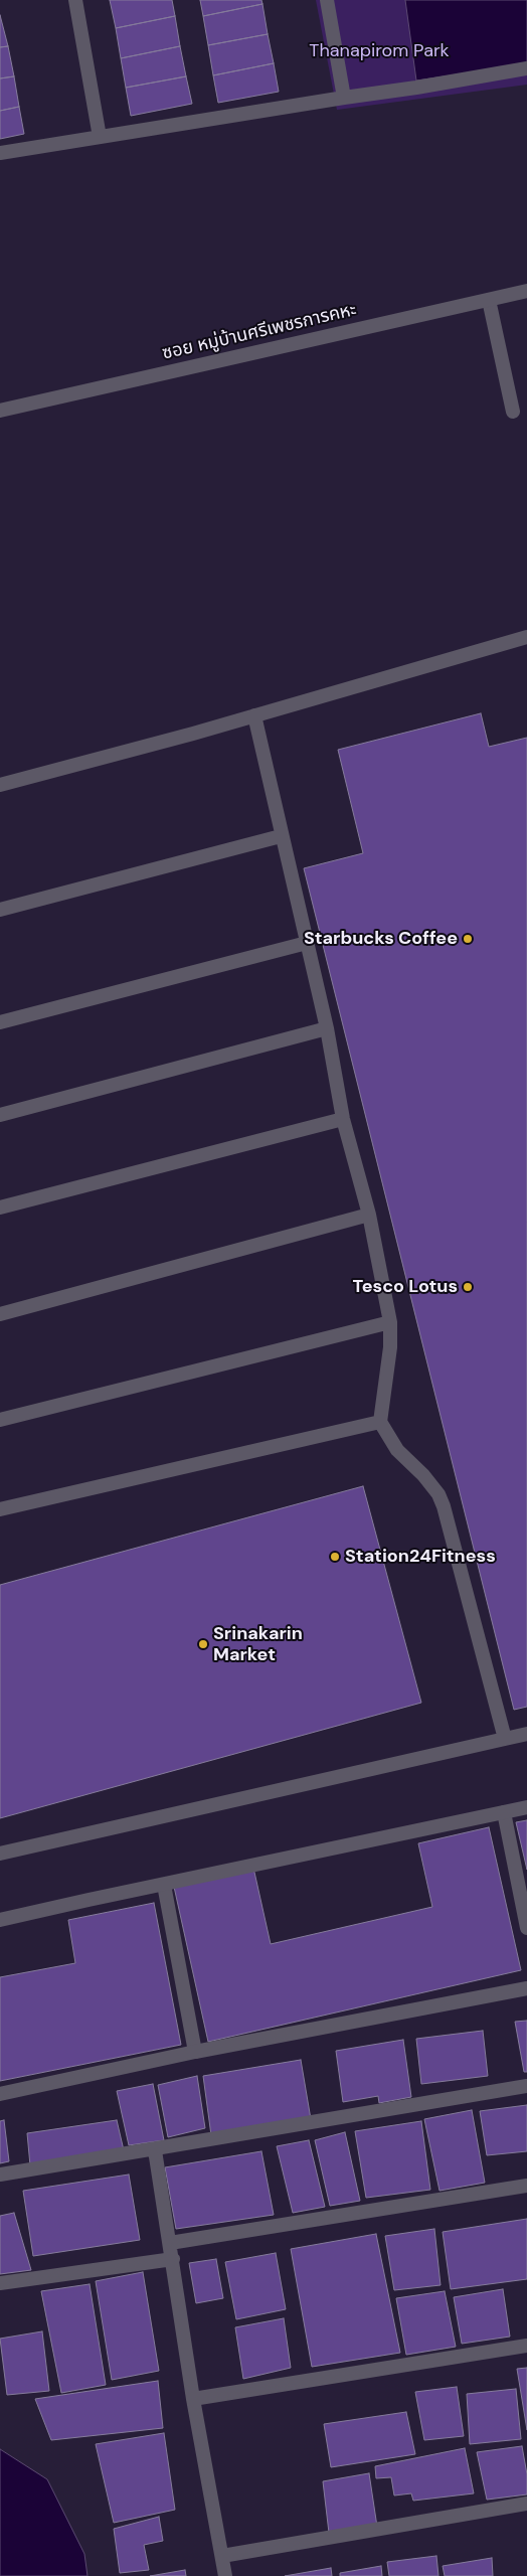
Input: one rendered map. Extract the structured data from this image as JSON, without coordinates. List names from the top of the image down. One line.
{"streets":{"street":["ซอย หมู่บ้านศรีเพชรการคหะ"]},"parks":["Thanapirom Park"],"places":["Starbucks Coffee","Tesco Lotus","Station24Fitness","Srinakarin Market"]}
